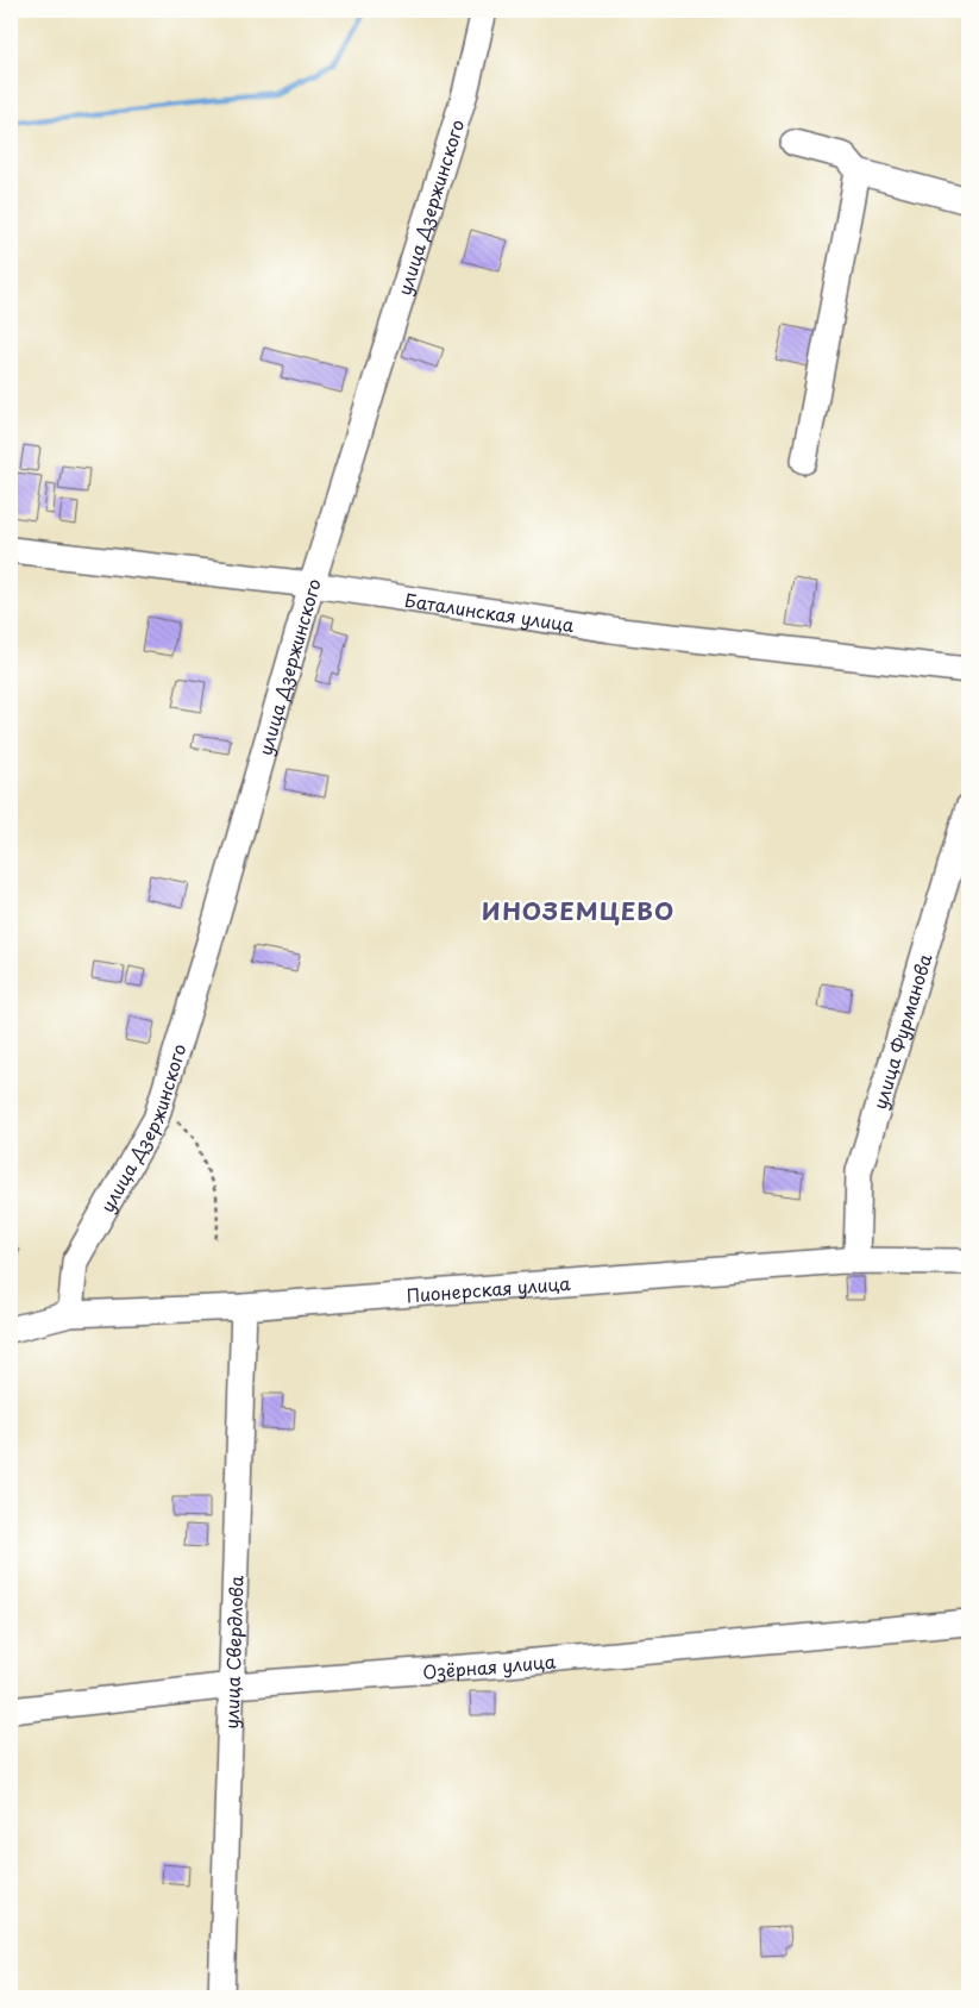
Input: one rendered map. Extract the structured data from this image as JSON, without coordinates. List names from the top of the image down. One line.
{"streets":{"street":["улица Дзержинского","Баталинская улица","улица Фурманова","Пионерская улица","улица Свердлова","Озёрная улица"]},"crossings":[["улица Дзержинского","Баталинская улица"],["улица Дзержинского","Пионерская улица"],["улица Фурманова","Пионерская улица"],["Пионерская улица","улица Свердлова"],["улица Свердлова","Озёрная улица"]],"districts":["ИНОЗЕМЦЕВО"]}
